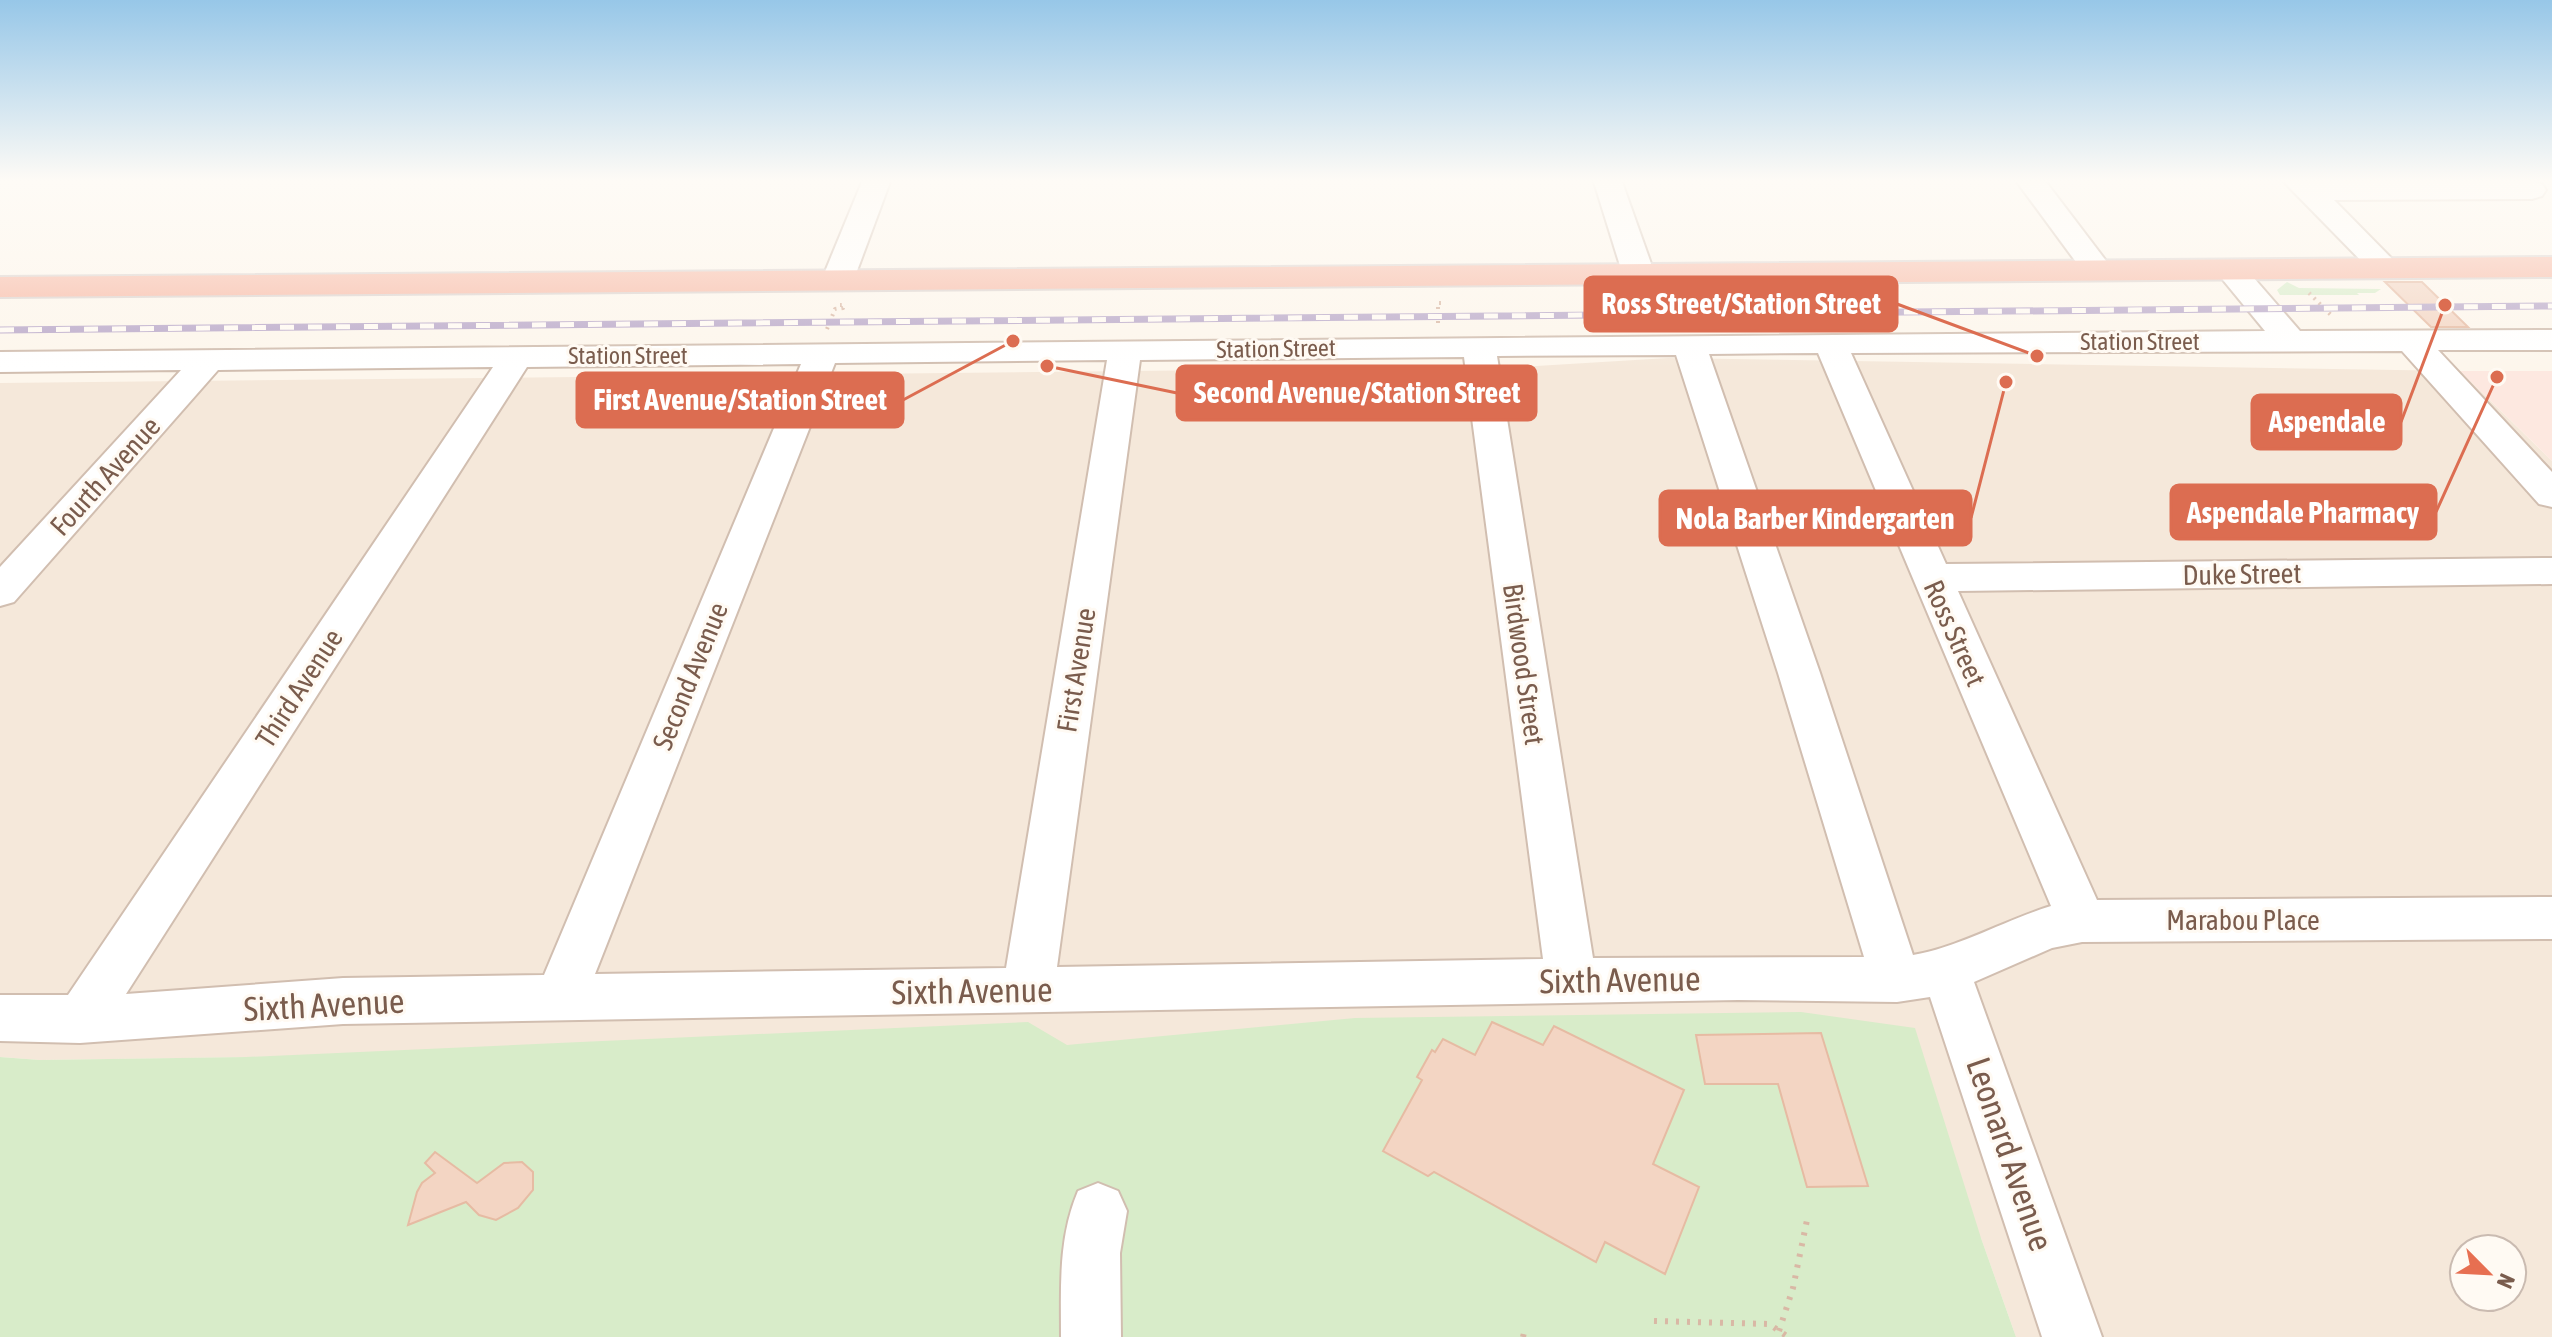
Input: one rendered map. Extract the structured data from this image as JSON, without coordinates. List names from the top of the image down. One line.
{"streets":{"street":["Station Street","Fourth Avenue","Duke Street","Ross Street","Birdwood Street","First Avenue","Second Avenue","Third Avenue","Marabou Place","Sixth Avenue","Leonard Avenue"]},"crossings":[["Station Street","Fourth Avenue"],["Station Street","Ross Street"],["Station Street","Birdwood Street"],["Station Street","First Avenue"],["Station Street","Second Avenue"],["Station Street","Third Avenue"],["Station Street","Leonard Avenue"],["Duke Street","Ross Street"],["Ross Street","Marabou Place"],["Birdwood Street","Sixth Avenue"],["First Avenue","Sixth Avenue"],["Second Avenue","Sixth Avenue"],["Third Avenue","Sixth Avenue"],["Marabou Place","Sixth Avenue"],["Marabou Place","Leonard Avenue"],["Sixth Avenue","Leonard Avenue"]],"places":["Aspendale","First Avenue/Station Street","Ross Street/Station Street","Second Avenue/Station Street","Aspendale Pharmacy","Nola Barber Kindergarten"],"north":"bottom right"}
